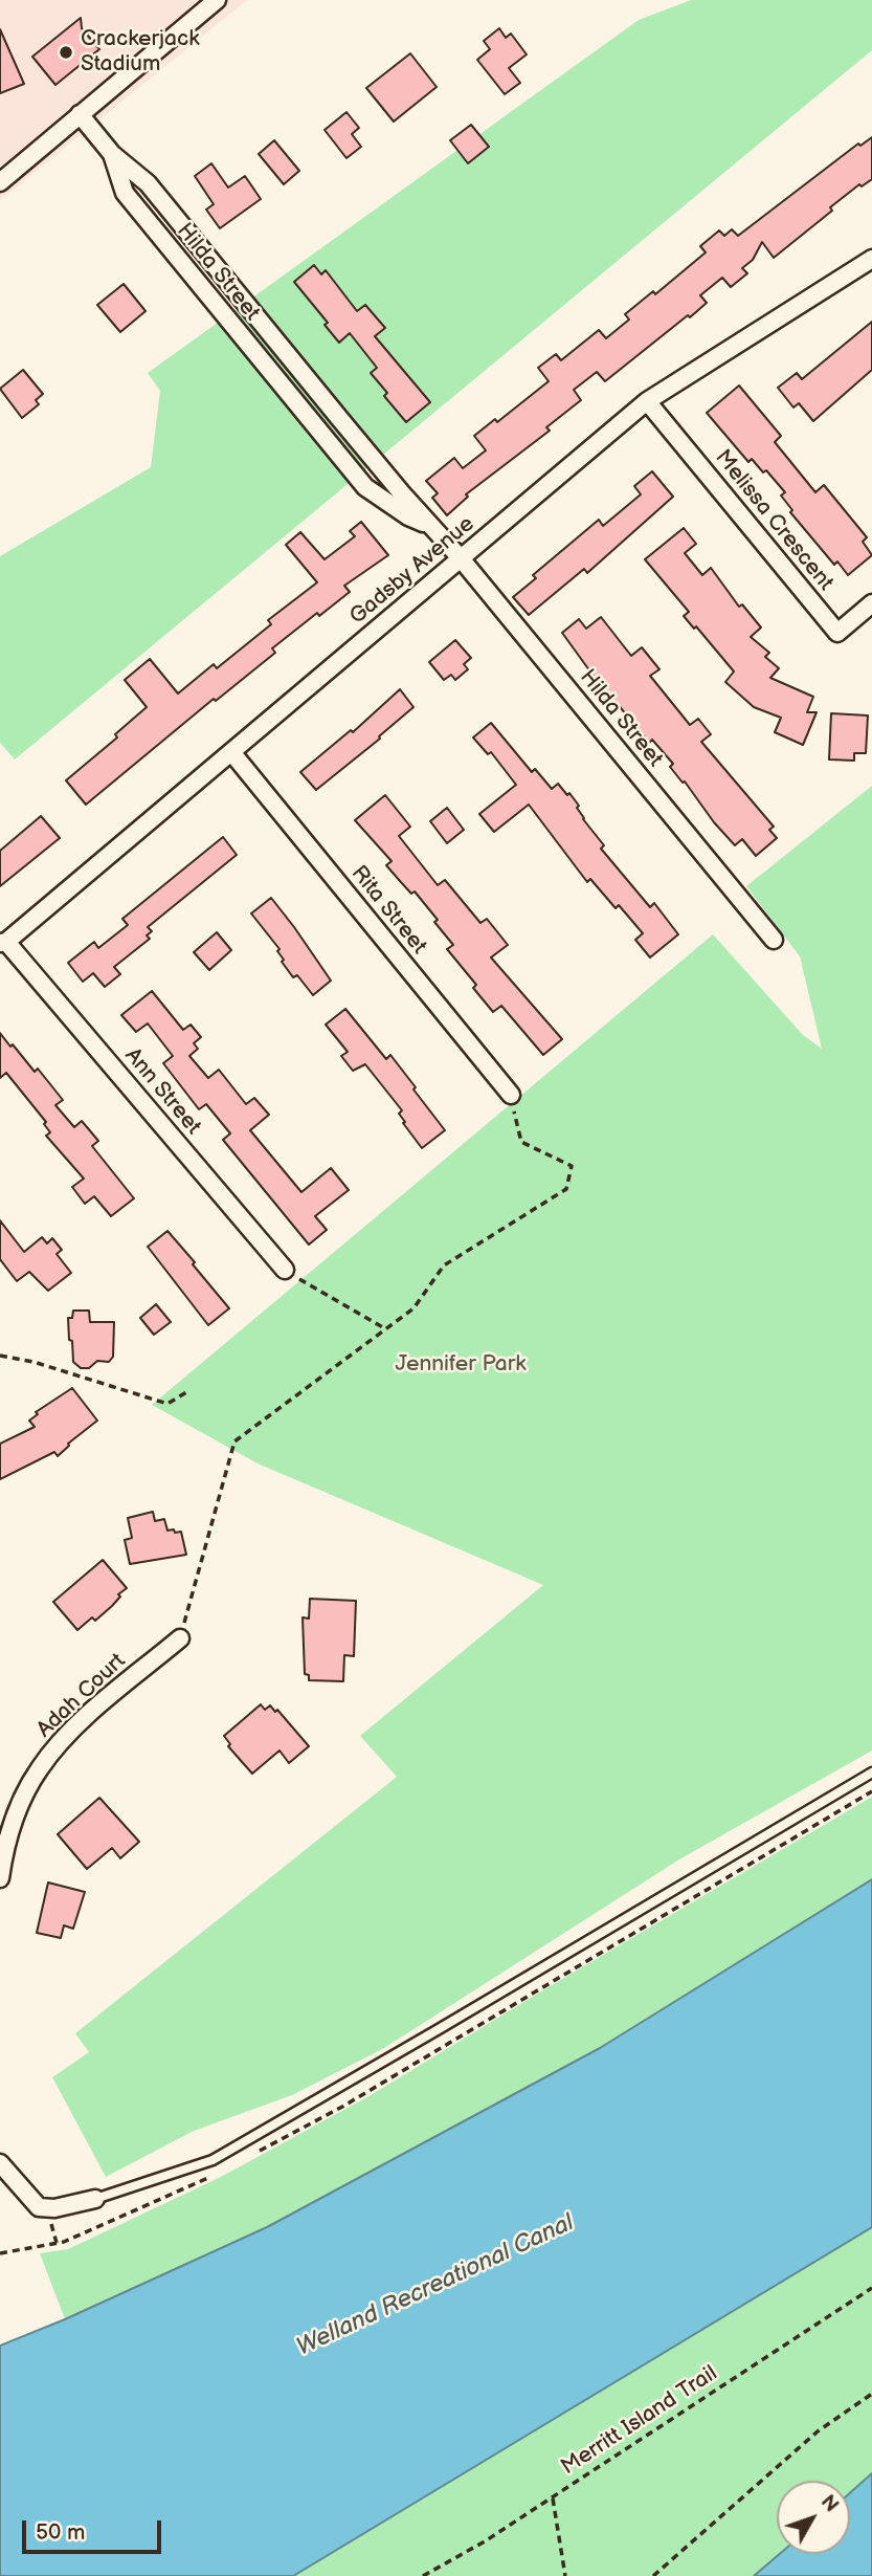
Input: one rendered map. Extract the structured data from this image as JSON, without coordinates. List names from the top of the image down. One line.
{"streets":{"street":["Hilda Street","Melissa Crescent","Gadsby Avenue","Rita Street","Ann Street","Adah Court"],"path":["Merritt Island Trail"]},"crossings":[["Hilda Street","Gadsby Avenue"],["Melissa Crescent","Gadsby Avenue"],["Gadsby Avenue","Rita Street"],["Gadsby Avenue","Ann Street"]],"water":["Welland Recreational Canal"],"parks":["Jennifer Park"],"places":["Crackerjack Stadium"],"scale_bar":"50 m","north":"top right"}
